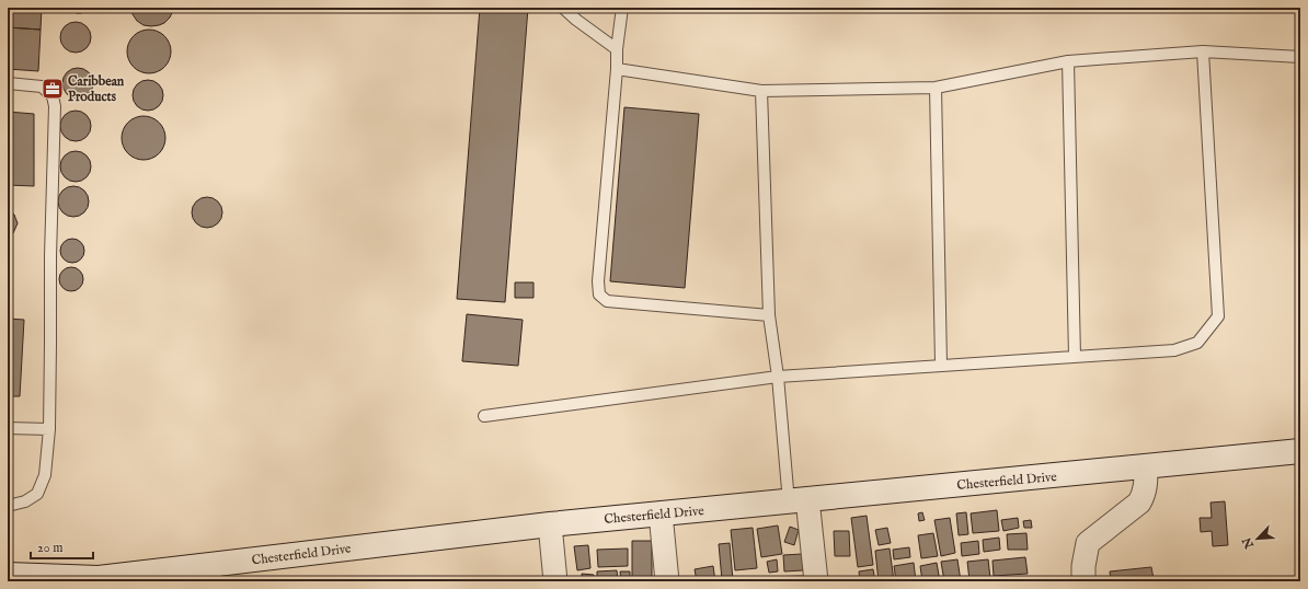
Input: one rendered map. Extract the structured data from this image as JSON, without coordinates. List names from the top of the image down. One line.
{"streets":{"street":["Chesterfield Drive"]},"places":{"office":["Caribbean Products"]},"scale_bar":"20 m","north":"bottom left"}
